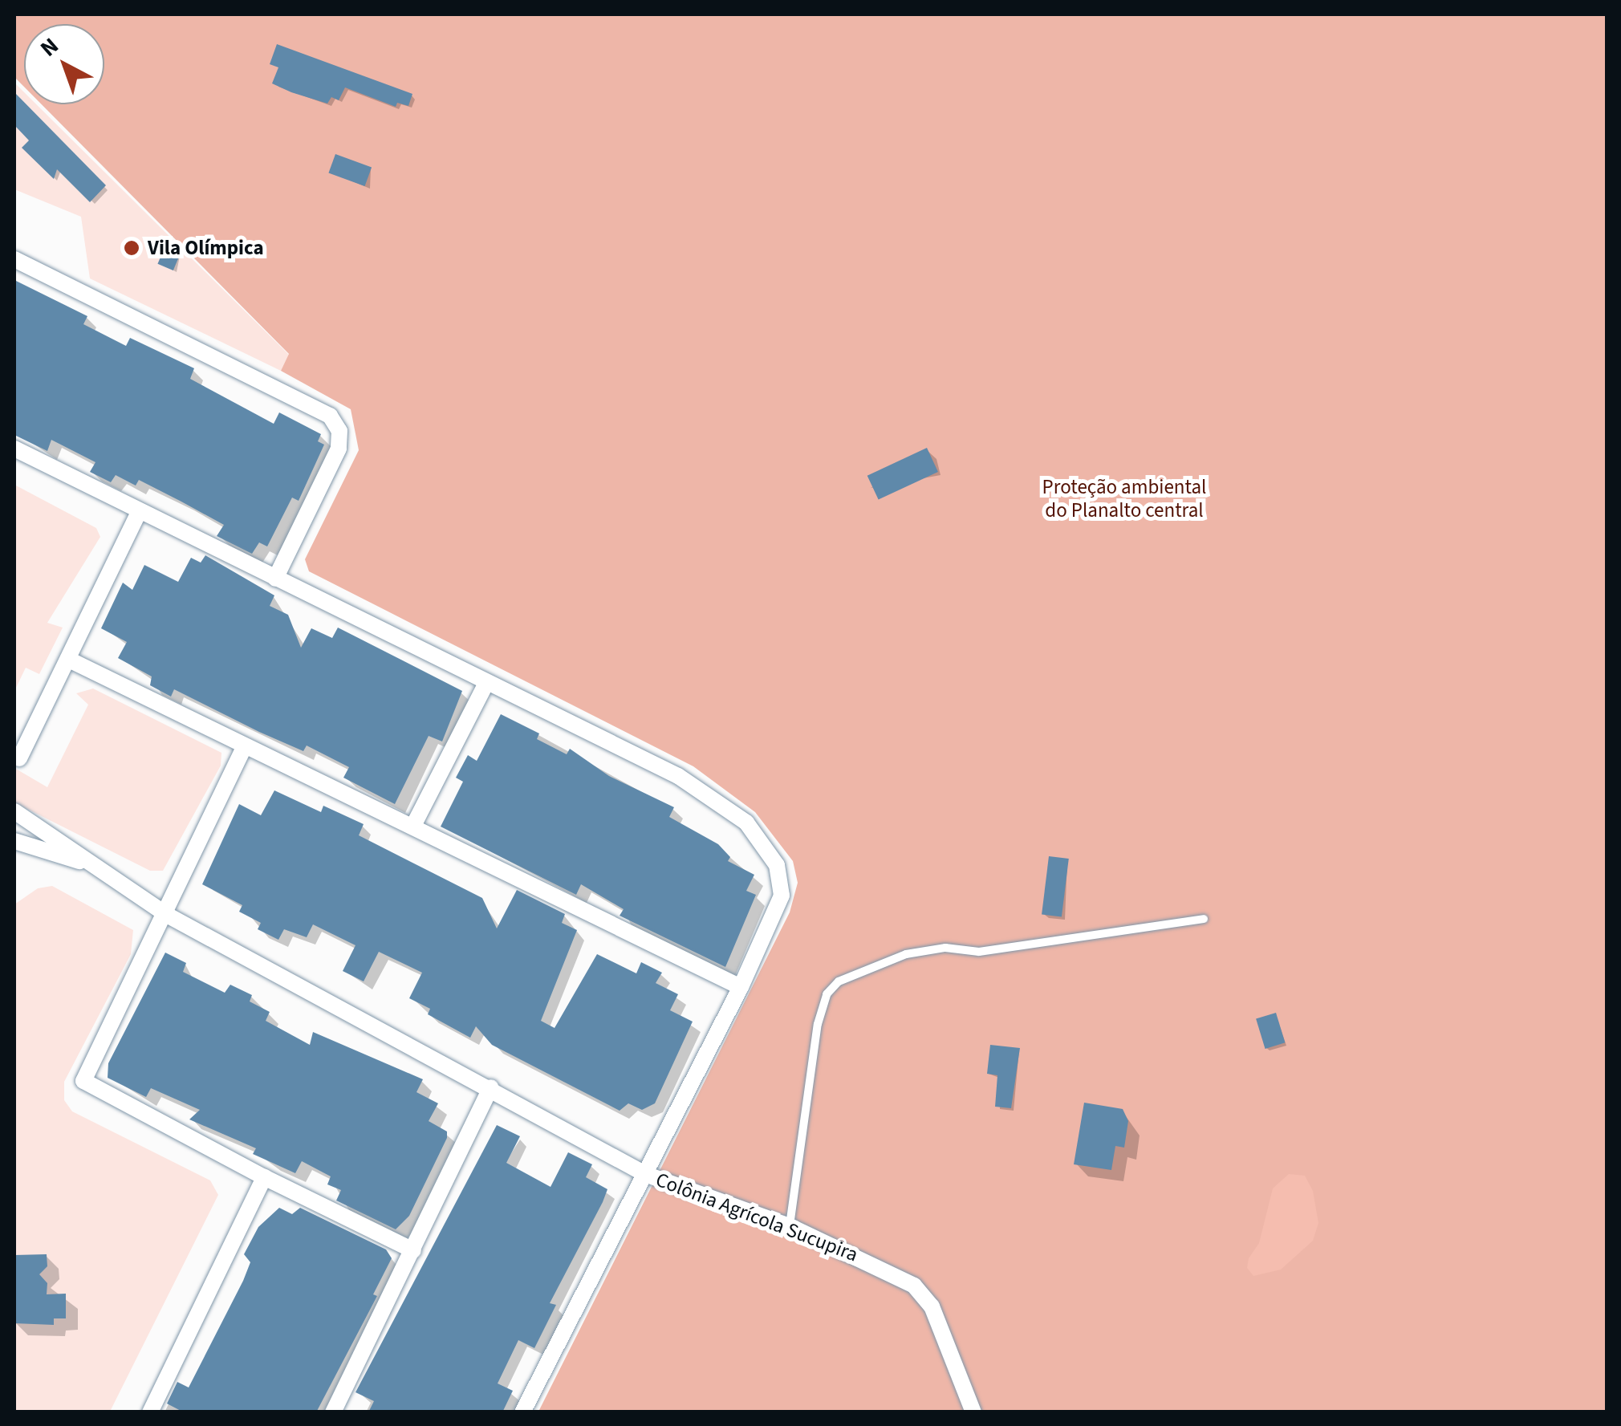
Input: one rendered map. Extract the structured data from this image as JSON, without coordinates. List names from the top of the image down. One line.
{"streets":{"street":["Colônia Agrícola Sucupira"]},"parks":["Proteção ambiental do Planalto central"],"places":["Vila Olímpica"],"north":"top left"}
